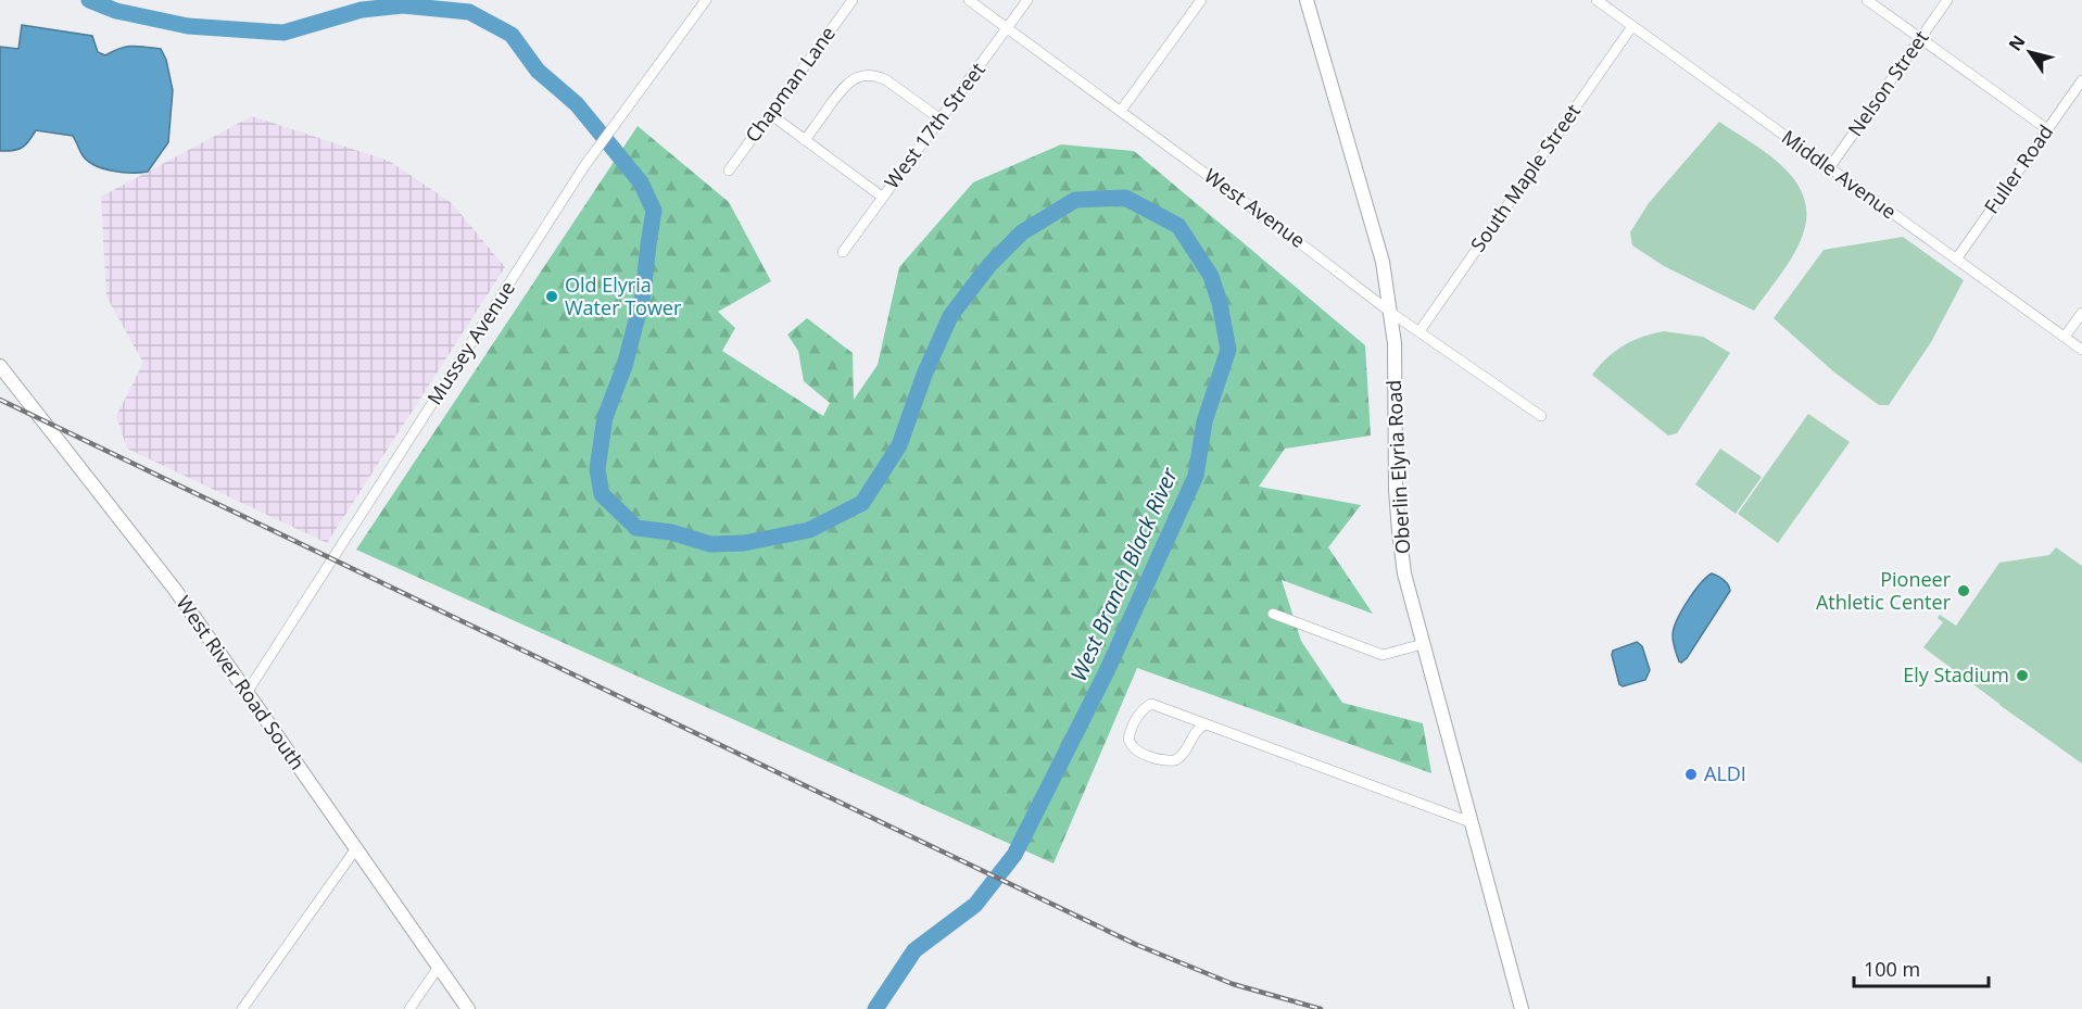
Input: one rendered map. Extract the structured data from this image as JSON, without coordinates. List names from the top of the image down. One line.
{"streets":{"main road":["Oberlin Elyria Road","West River Road South"],"street":["Nelson Street","Chapman Lane","West 17th Street","Fuller Road","Middle Avenue","South Maple Street","West Avenue","Mussey Avenue"]},"crossings":[["Nelson Street","Middle Avenue"],["West 17th Street","West Avenue"],["Fuller Road","Middle Avenue"],["Middle Avenue","South Maple Street"],["South Maple Street","West Avenue"],["West Avenue","Oberlin Elyria Road"],["Mussey Avenue","West River Road South"]],"water":["West Branch Black River"],"places":["Old Elyria Water Tower","Pioneer Athletic Center","Ely Stadium","ALDI"],"scale_bar":"100 m","north":"top left"}
